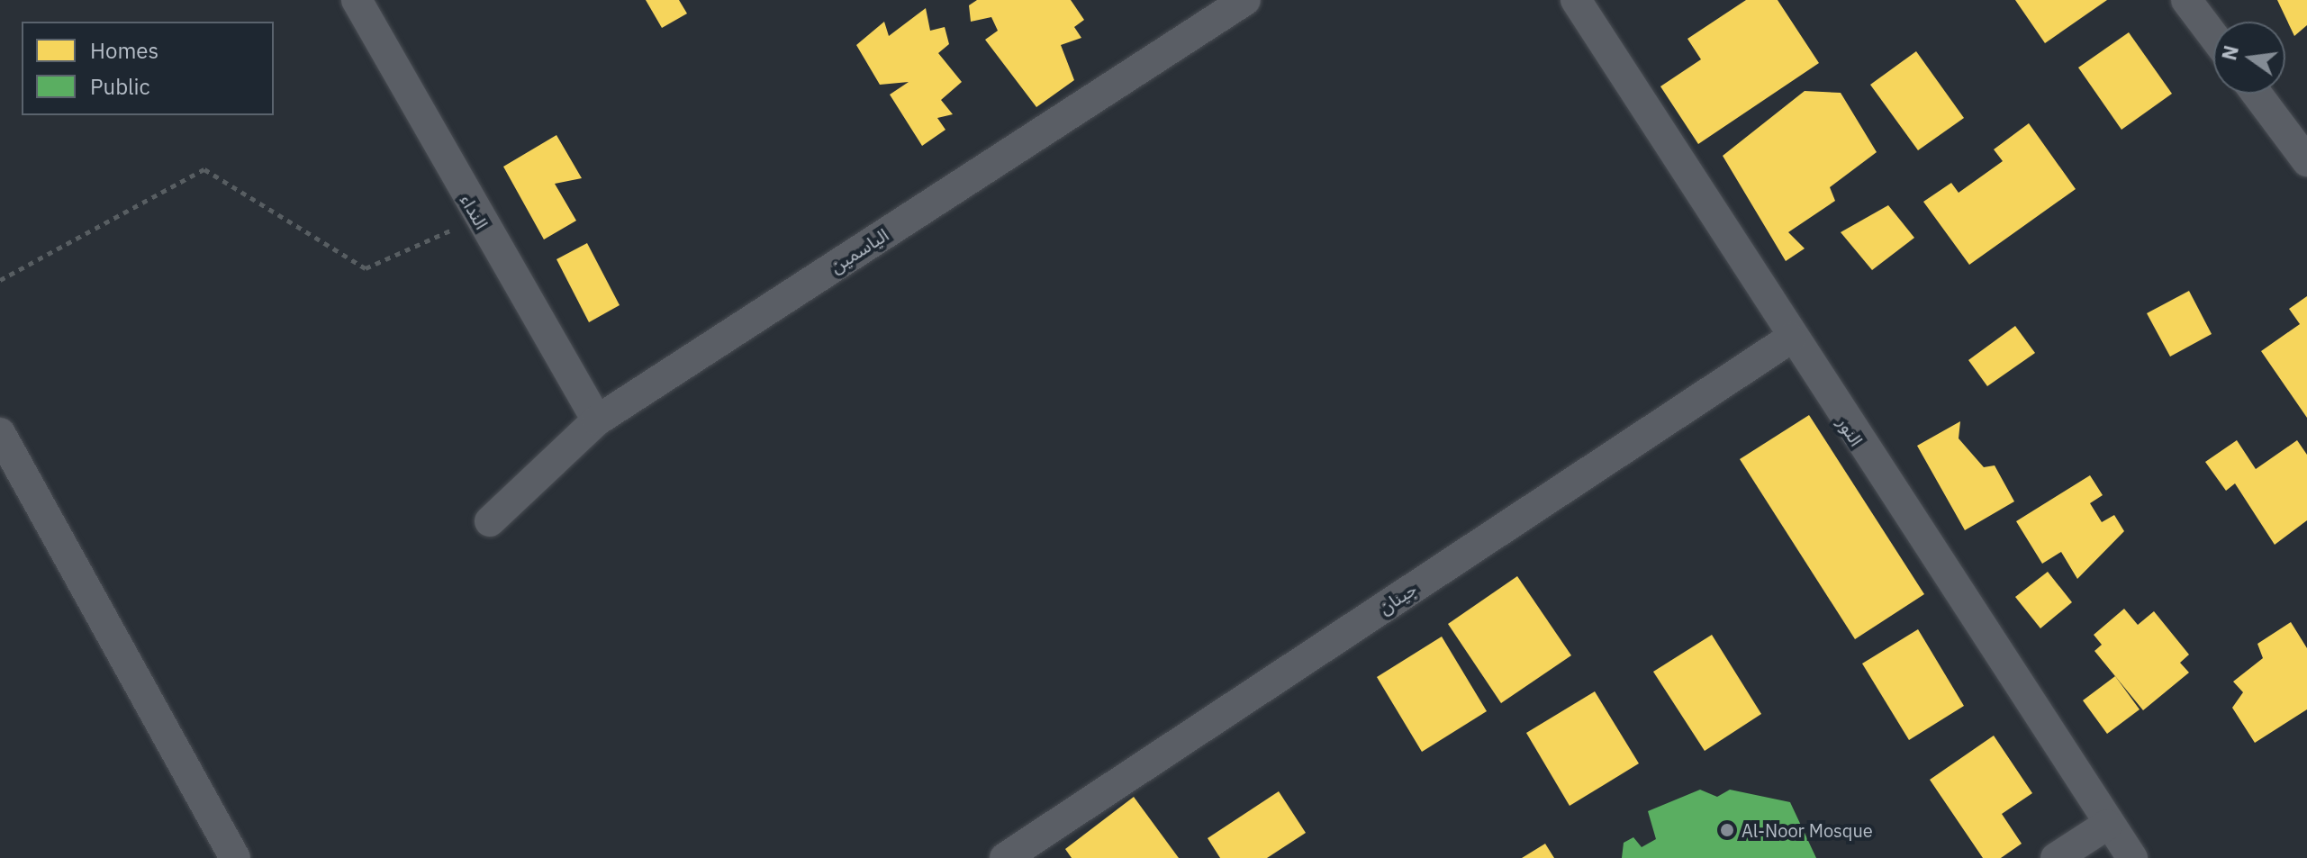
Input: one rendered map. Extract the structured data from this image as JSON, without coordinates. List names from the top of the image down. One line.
{"streets":{"street":["النداء","الياسمين","النور","جينان"]},"crossings":[["النداء","الياسمين"],["النور","جينان"]],"places":["Al-Noor Mosque"],"legend":["Homes","Public"],"north":"left"}
